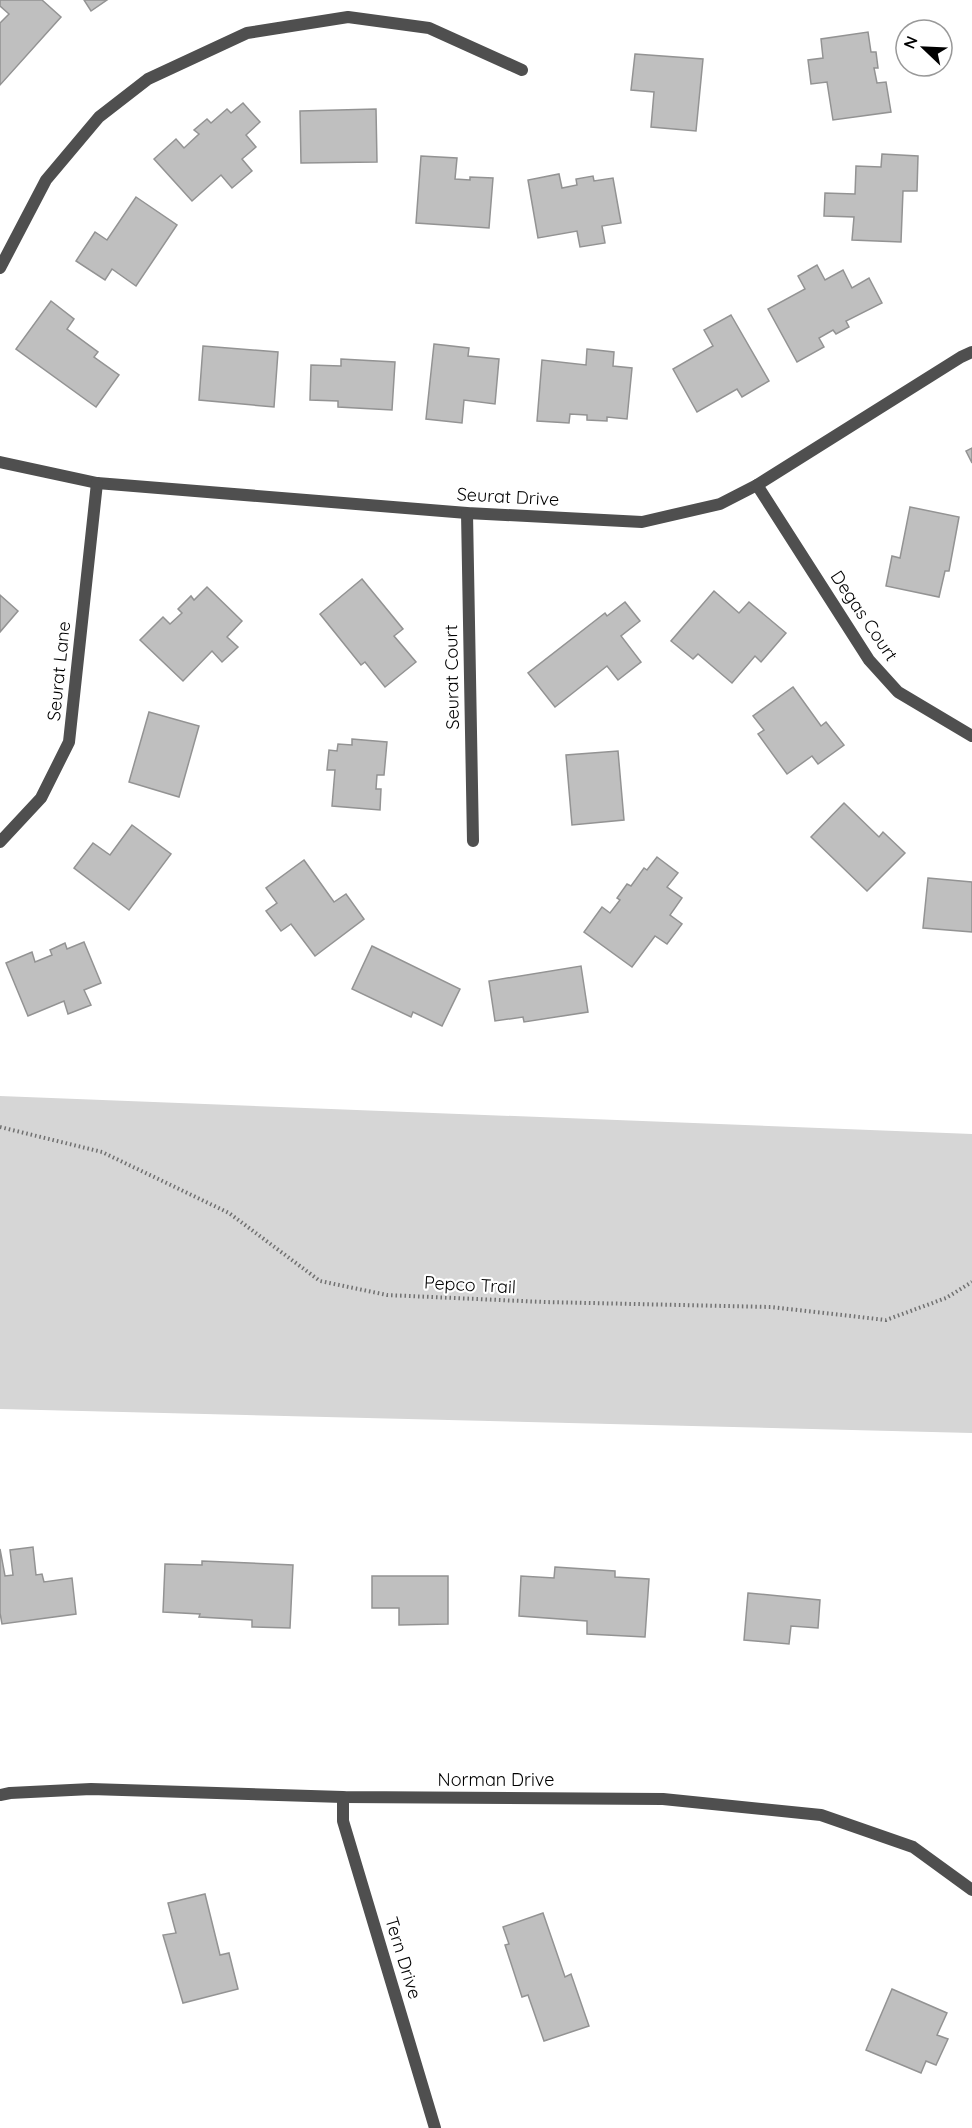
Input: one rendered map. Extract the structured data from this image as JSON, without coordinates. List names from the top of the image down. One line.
{"streets":{"street":["Seurat Drive","Degas Court","Seurat Lane","Seurat Court","Norman Drive","Tern Drive"],"path":["Pepco Trail"]},"crossings":[["Seurat Drive","Degas Court"],["Seurat Drive","Seurat Lane"],["Seurat Drive","Seurat Court"],["Norman Drive","Tern Drive"]],"north":"top left"}
